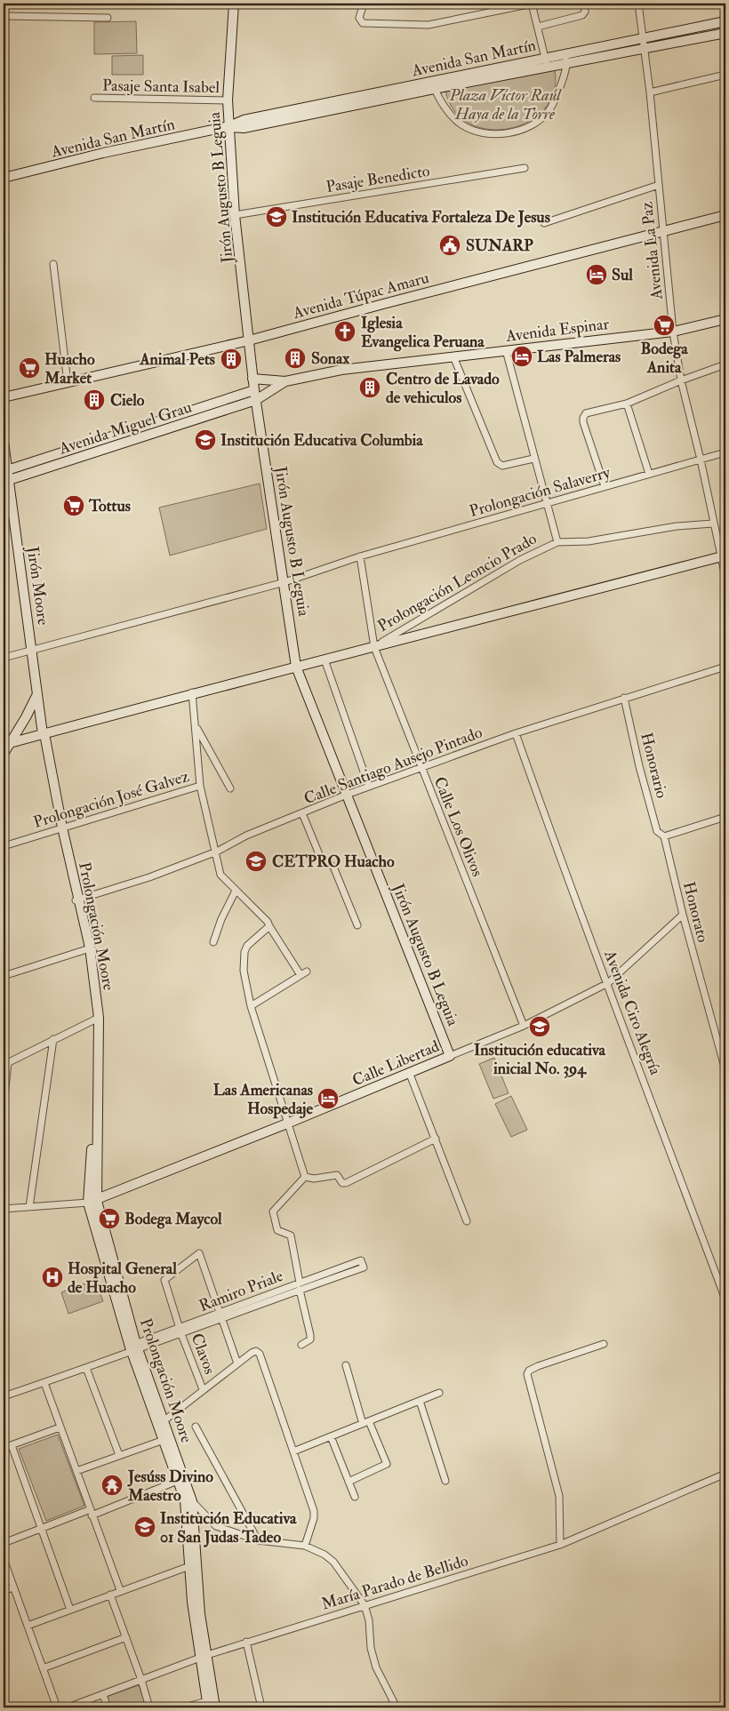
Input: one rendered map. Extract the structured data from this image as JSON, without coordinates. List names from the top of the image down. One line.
{"streets":{"street":["Avenida San Martín","Pasaje Santa Isabel","Pasaje Benedicto","Jirón Augusto B Leguia","Avenida La Paz","Avenida Túpac Amaru","Avenida Espinar","Avenida Miguel Grau","Prolongación Salaverry","Prolongación Leoncio Prado","Jirón Moore","Calle Santiago Ausejo Pintado","Honorario","Prolongación José Galvez","Calle Los Olivos","Honorato","Prolongación Moore","Avenida Ciro Alegría","Calle Libertad","Ramiro Priale","Clavos","María Parado de Bellido"]},"crossings":[["Avenida San Martín","Jirón Augusto B Leguia"],["Avenida San Martín","Avenida La Paz"],["Pasaje Santa Isabel","Jirón Augusto B Leguia"],["Pasaje Benedicto","Jirón Augusto B Leguia"],["Jirón Augusto B Leguia","Avenida Túpac Amaru"],["Jirón Augusto B Leguia","Avenida Espinar"],["Jirón Augusto B Leguia","Avenida Miguel Grau"],["Jirón Augusto B Leguia","Prolongación Salaverry"],["Jirón Augusto B Leguia","Prolongación Leoncio Prado"],["Jirón Augusto B Leguia","Calle Santiago Ausejo Pintado"],["Jirón Augusto B Leguia","Calle Libertad"],["Avenida La Paz","Avenida Túpac Amaru"],["Avenida La Paz","Avenida Espinar"],["Avenida La Paz","Prolongación Salaverry"],["Avenida La Paz","Prolongación Leoncio Prado"],["Avenida Espinar","Avenida Miguel Grau"],["Avenida Miguel Grau","Jirón Moore"],["Prolongación Salaverry","Jirón Moore"],["Prolongación Salaverry","Calle Los Olivos"],["Prolongación Leoncio Prado","Jirón Moore"],["Prolongación Leoncio Prado","Calle Los Olivos"],["Jirón Moore","Prolongación José Galvez"],["Jirón Moore","Prolongación Moore"],["Calle Santiago Ausejo Pintado","Honorario"],["Calle Santiago Ausejo Pintado","Calle Los Olivos"],["Calle Santiago Ausejo Pintado","Prolongación Moore"],["Calle Santiago Ausejo Pintado","Avenida Ciro Alegría"],["Honorario","Honorato"],["Prolongación José Galvez","Prolongación Moore"],["Calle Los Olivos","Calle Libertad"],["Honorato","Calle Libertad"],["Prolongación Moore","Calle Libertad"],["Prolongación Moore","Ramiro Priale"],["Prolongación Moore","María Parado de Bellido"],["Avenida Ciro Alegría","Calle Libertad"],["Ramiro Priale","Clavos"]],"parks":["Plaza Víctor Raúl Haya de la Torre"],"places":{"school or university":["Institución Educativa Fortaleza De Jesus","Institución Educativa Columbia","CETPRO Huacho","Institución educativa inicial No. 394","Institución Educativa 01 San Judas Tadeo"],"public building":["SUNARP"],"hotel":["Sul","Las Palmeras","Las Americanas Hospedaje"],"supermarket":["Bodega Anita","Huacho Market","Tottus","Bodega Maycol"],"church":["Iglesia Evangelica Peruana"],"building":["Sonax","Animal Pets","Centro de Lavado de vehiculos","Cielo"],"hospital":["Hospital General de Huacho"],"temple":["Jesúss Divino Maestro"]}}
